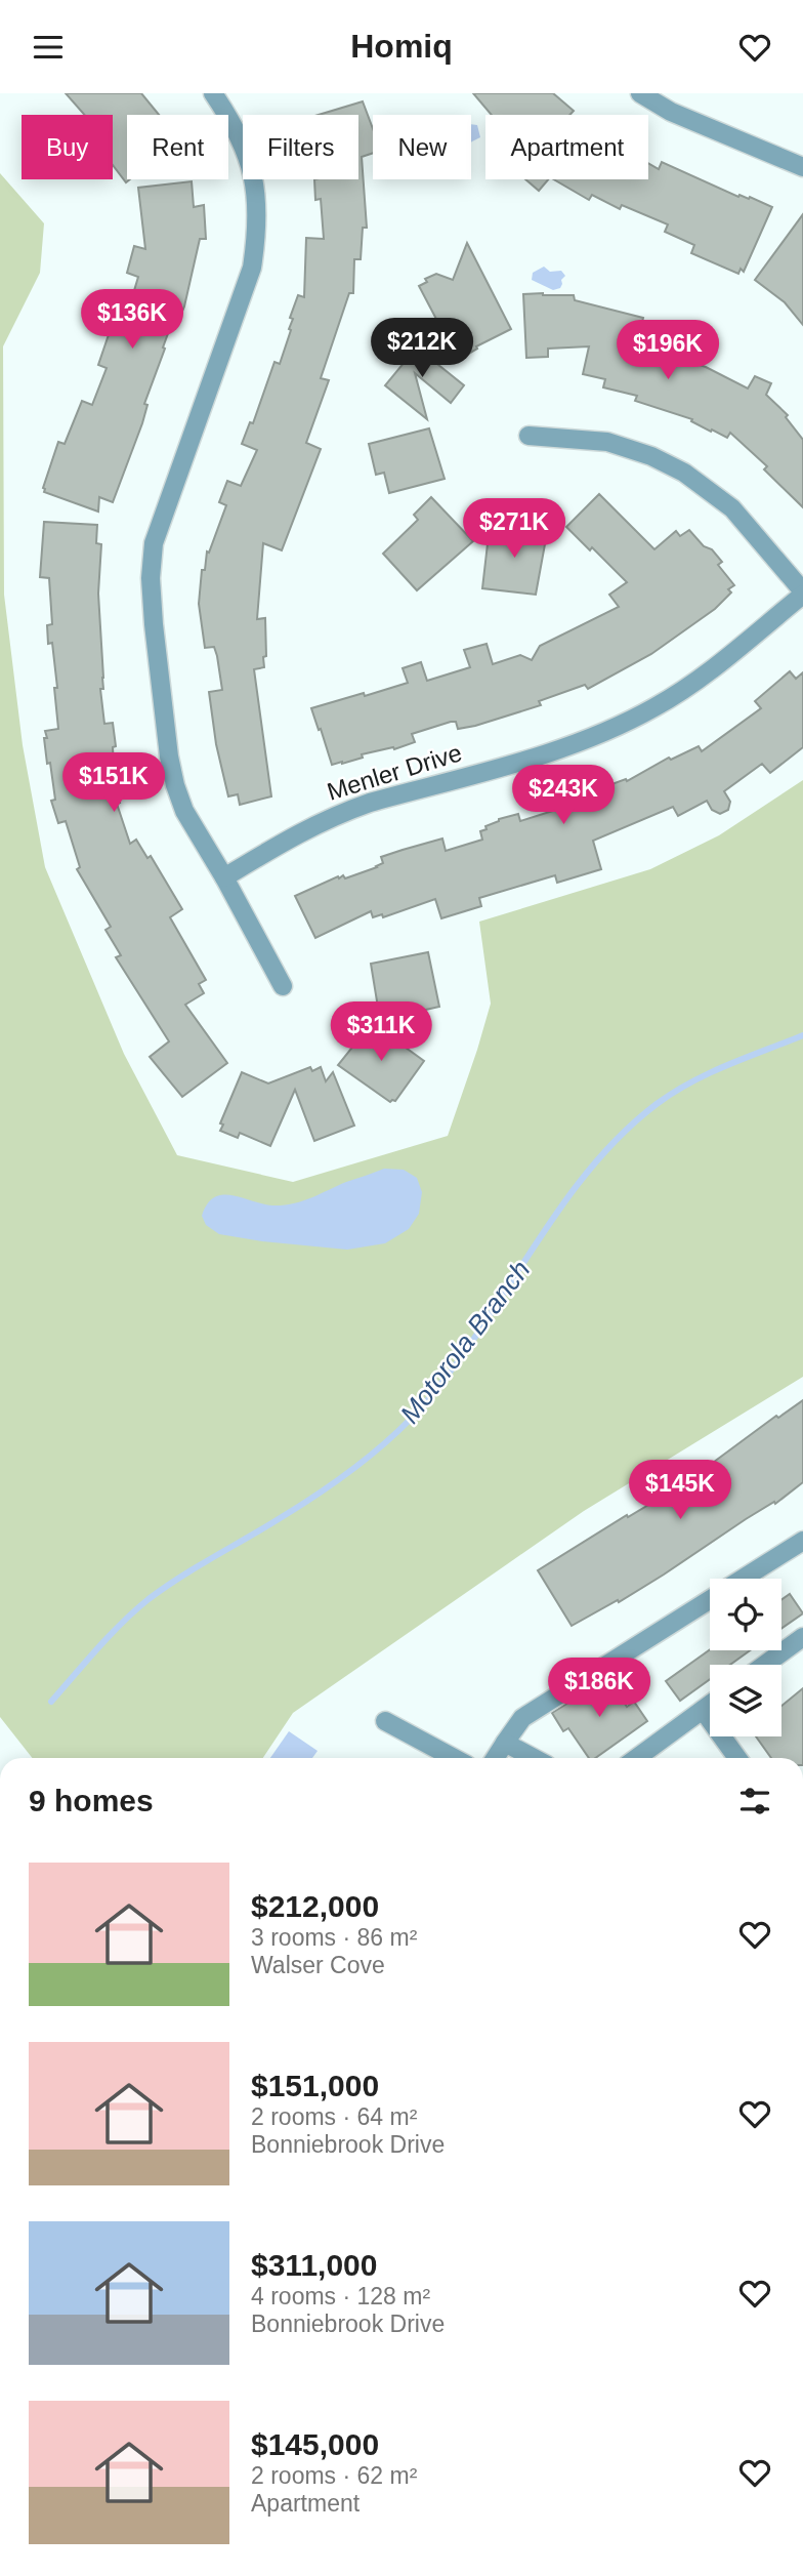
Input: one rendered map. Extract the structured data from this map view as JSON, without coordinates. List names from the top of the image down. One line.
{"streets":{"street":["Menler Drive"]},"water":["Motorola Branch"],"page":{"header":"Homiq","chip":["Buy","Rent","Filters","New","Apartment"],"price":["$136K","$212K","$196K","$271K","$151K","$243K","$311K","$145K","$186K"],"heading":"9 homes","list":[{"name":"$212,000","note":"3 rooms · 86 m² · Walser Cove"},{"name":"$151,000","note":"2 rooms · 64 m² · Bonniebrook Drive"},{"name":"$311,000","note":"4 rooms · 128 m² · Bonniebrook Drive"},{"name":"$145,000","note":"2 rooms · 62 m² · Apartment"}]}}
